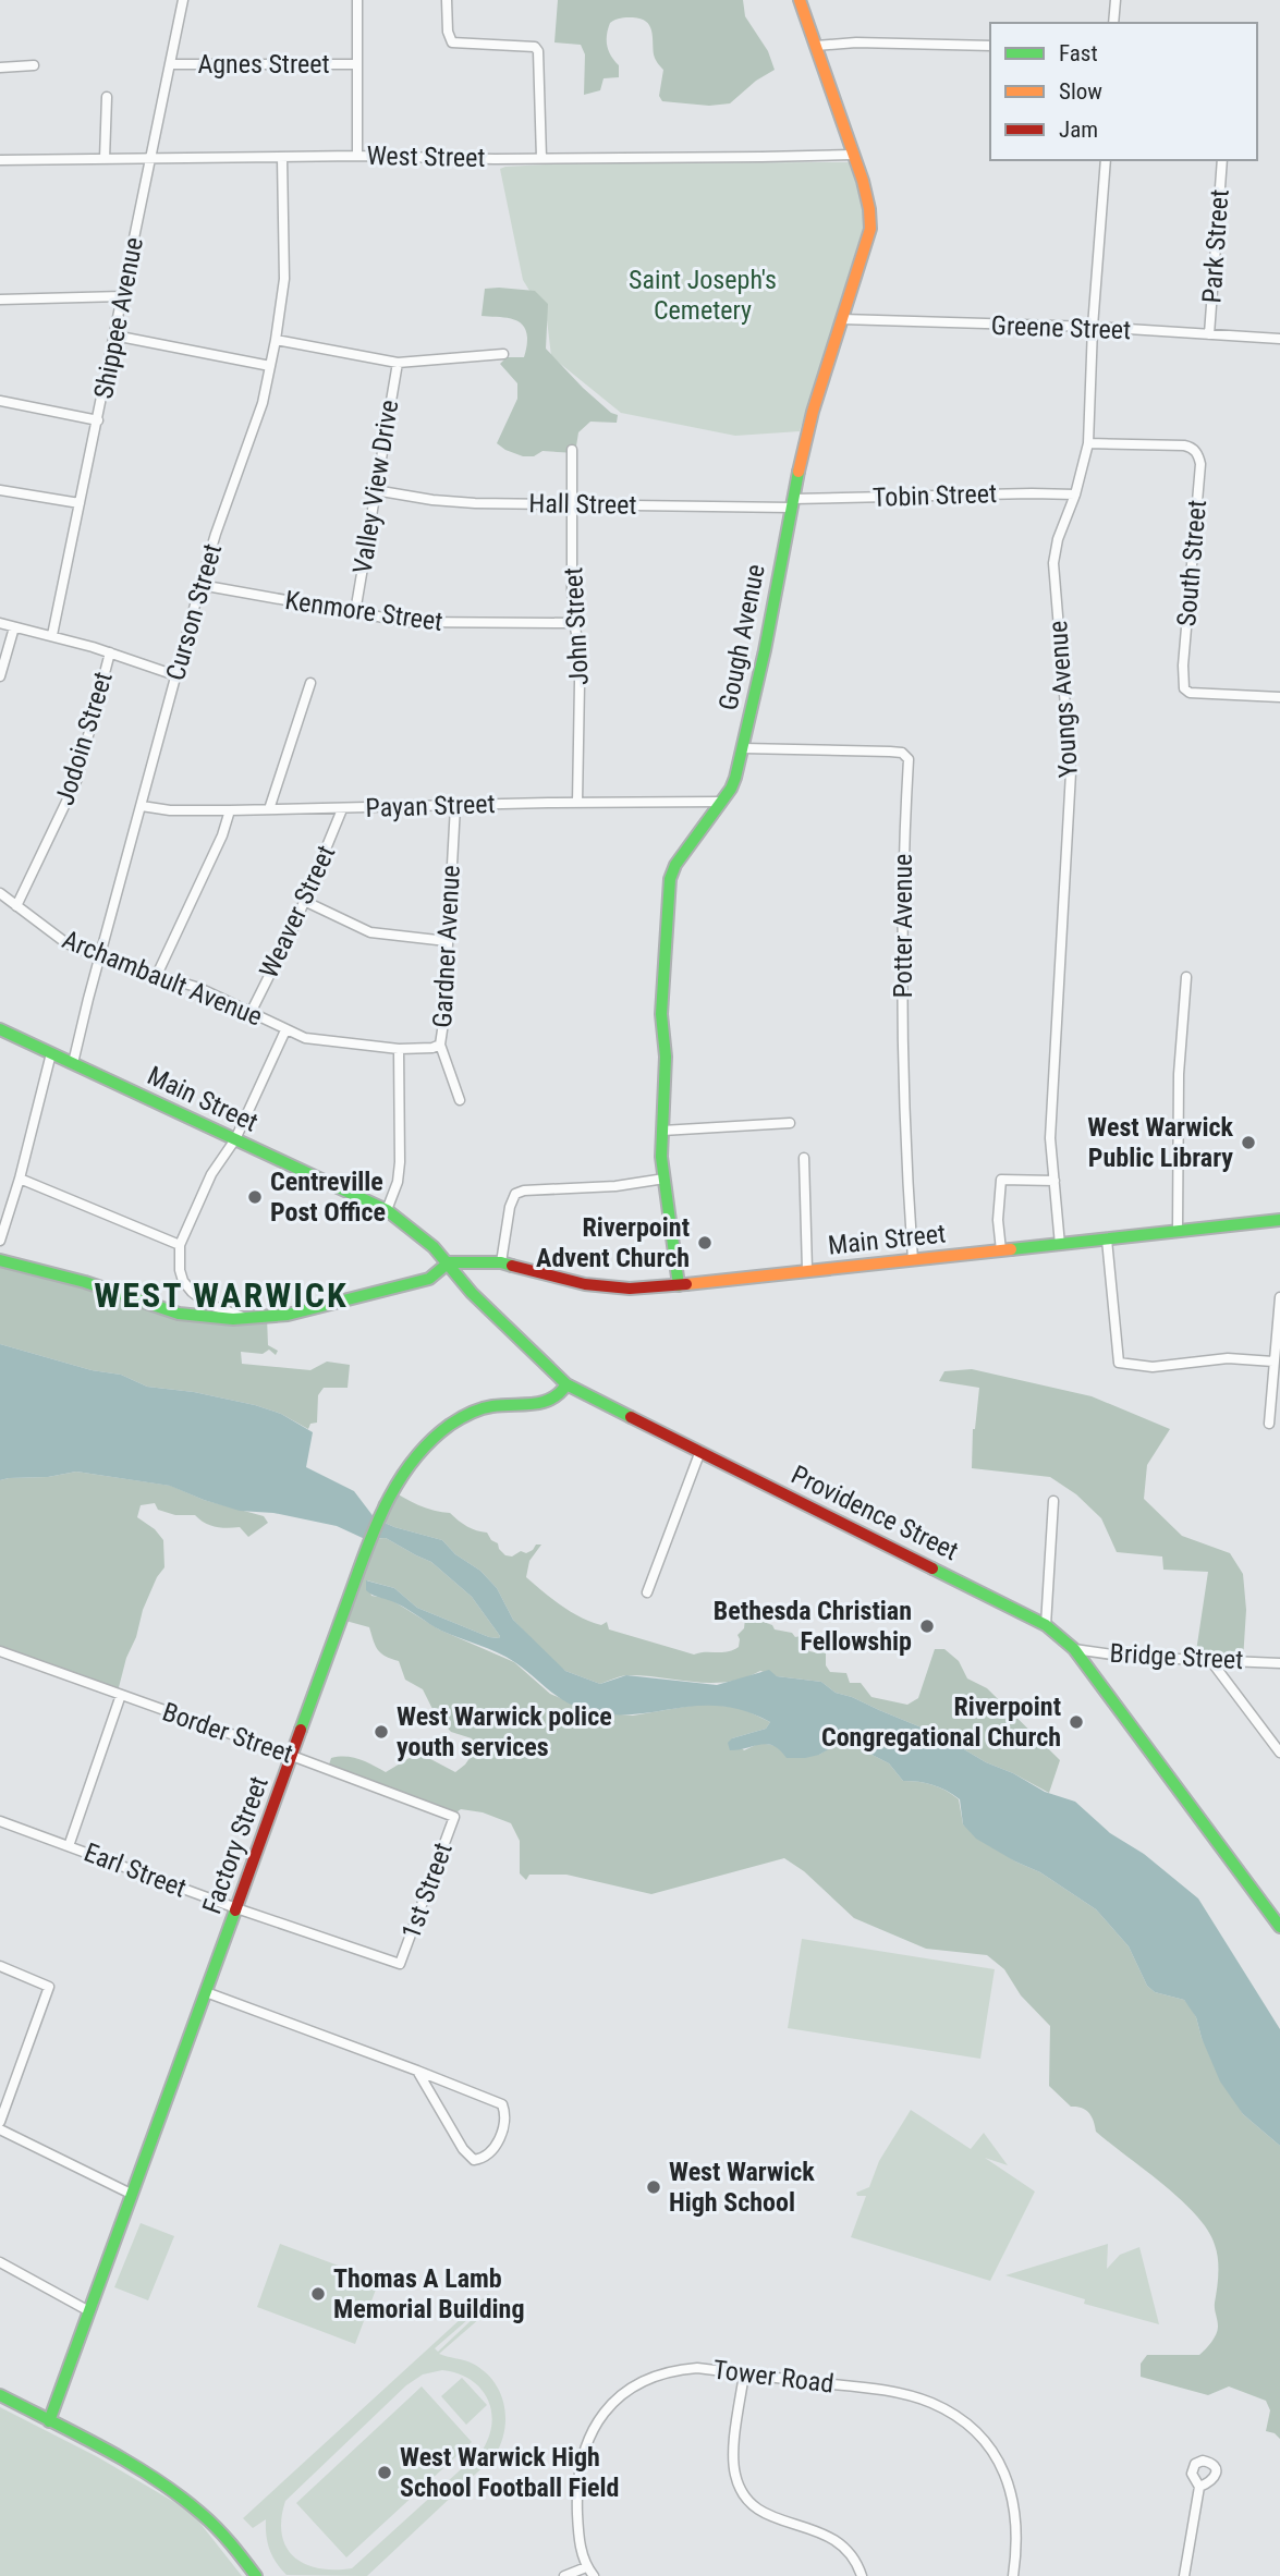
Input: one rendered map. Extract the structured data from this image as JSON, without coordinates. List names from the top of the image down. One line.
{"streets":{"main road":["Gough Avenue","Main Street","Providence Street","Factory Street"],"street":["Agnes Street","West Street","Park Street","Shippee Avenue","Greene Street","Valley View Drive","Tobin Street","Hall Street","South Street","Kenmore Street","Curson Street","John Street","Youngs Avenue","Jodoin Street","Payan Street","Weaver Street","Potter Avenue","Gardner Avenue","Archambault Avenue","Bridge Street","Border Street","Earl Street","1st Street","Tower Road"]},"crossings":[["Agnes Street","Shippee Avenue"],["West Street","Shippee Avenue"],["West Street","Curson Street"],["West Street","Gough Avenue"],["Park Street","Greene Street"],["Greene Street","Gough Avenue"],["Greene Street","Youngs Avenue"],["Valley View Drive","Hall Street"],["Valley View Drive","Kenmore Street"],["Tobin Street","Hall Street"],["Tobin Street","Gough Avenue"],["Tobin Street","Youngs Avenue"],["Hall Street","John Street"],["Hall Street","Gough Avenue"],["South Street","Youngs Avenue"],["Kenmore Street","Curson Street"],["Kenmore Street","John Street"],["Curson Street","Payan Street"],["Curson Street","Archambault Avenue"],["Curson Street","Main Street"],["John Street","Payan Street"],["Gough Avenue","Payan Street"],["Gough Avenue","Potter Avenue"],["Gough Avenue","Main Street"],["Youngs Avenue","Main Street"],["Jodoin Street","Archambault Avenue"],["Payan Street","Weaver Street"],["Payan Street","Gardner Avenue"],["Weaver Street","Archambault Avenue"],["Potter Avenue","Main Street"],["Gardner Avenue","Archambault Avenue"],["Main Street","Providence Street"],["Providence Street","Bridge Street"],["Providence Street","Factory Street"],["Border Street","Factory Street"],["Border Street","1st Street"],["Factory Street","Earl Street"],["Earl Street","1st Street"]],"districts":["WEST WARWICK"],"parks":["Saint Joseph's Cemetery"],"places":["West Warwick Public Library","Centreville Post Office","Riverpoint Advent Church","Bethesda Christian Fellowship","Riverpoint Congregational Church","West Warwick police youth services","West Warwick High School","Thomas A Lamb Memorial Building","West Warwick High School Football Field"],"legend":["Fast","Slow","Jam"]}
